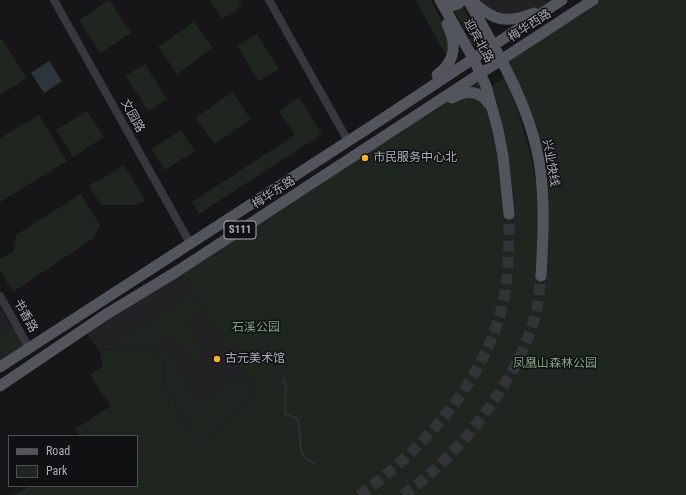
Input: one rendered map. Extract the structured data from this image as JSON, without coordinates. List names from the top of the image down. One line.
{"streets":{"main road":["梅华西路","迎宾北路","兴业快线","梅华东路","S111"],"street":["文园路","书香路"]},"crossings":[["梅华西路","迎宾北路"],["梅华西路","兴业快线"],["梅华西路","梅华东路"],["迎宾北路","兴业快线"],["迎宾北路","梅华东路"],["文园路","梅华东路"],["兴业快线","梅华东路"],["梅华东路","书香路"]],"parks":["石溪公园","凤凰山森林公园"],"places":["市民服务中心北","古元美术馆"],"legend":["Road","Park"]}
